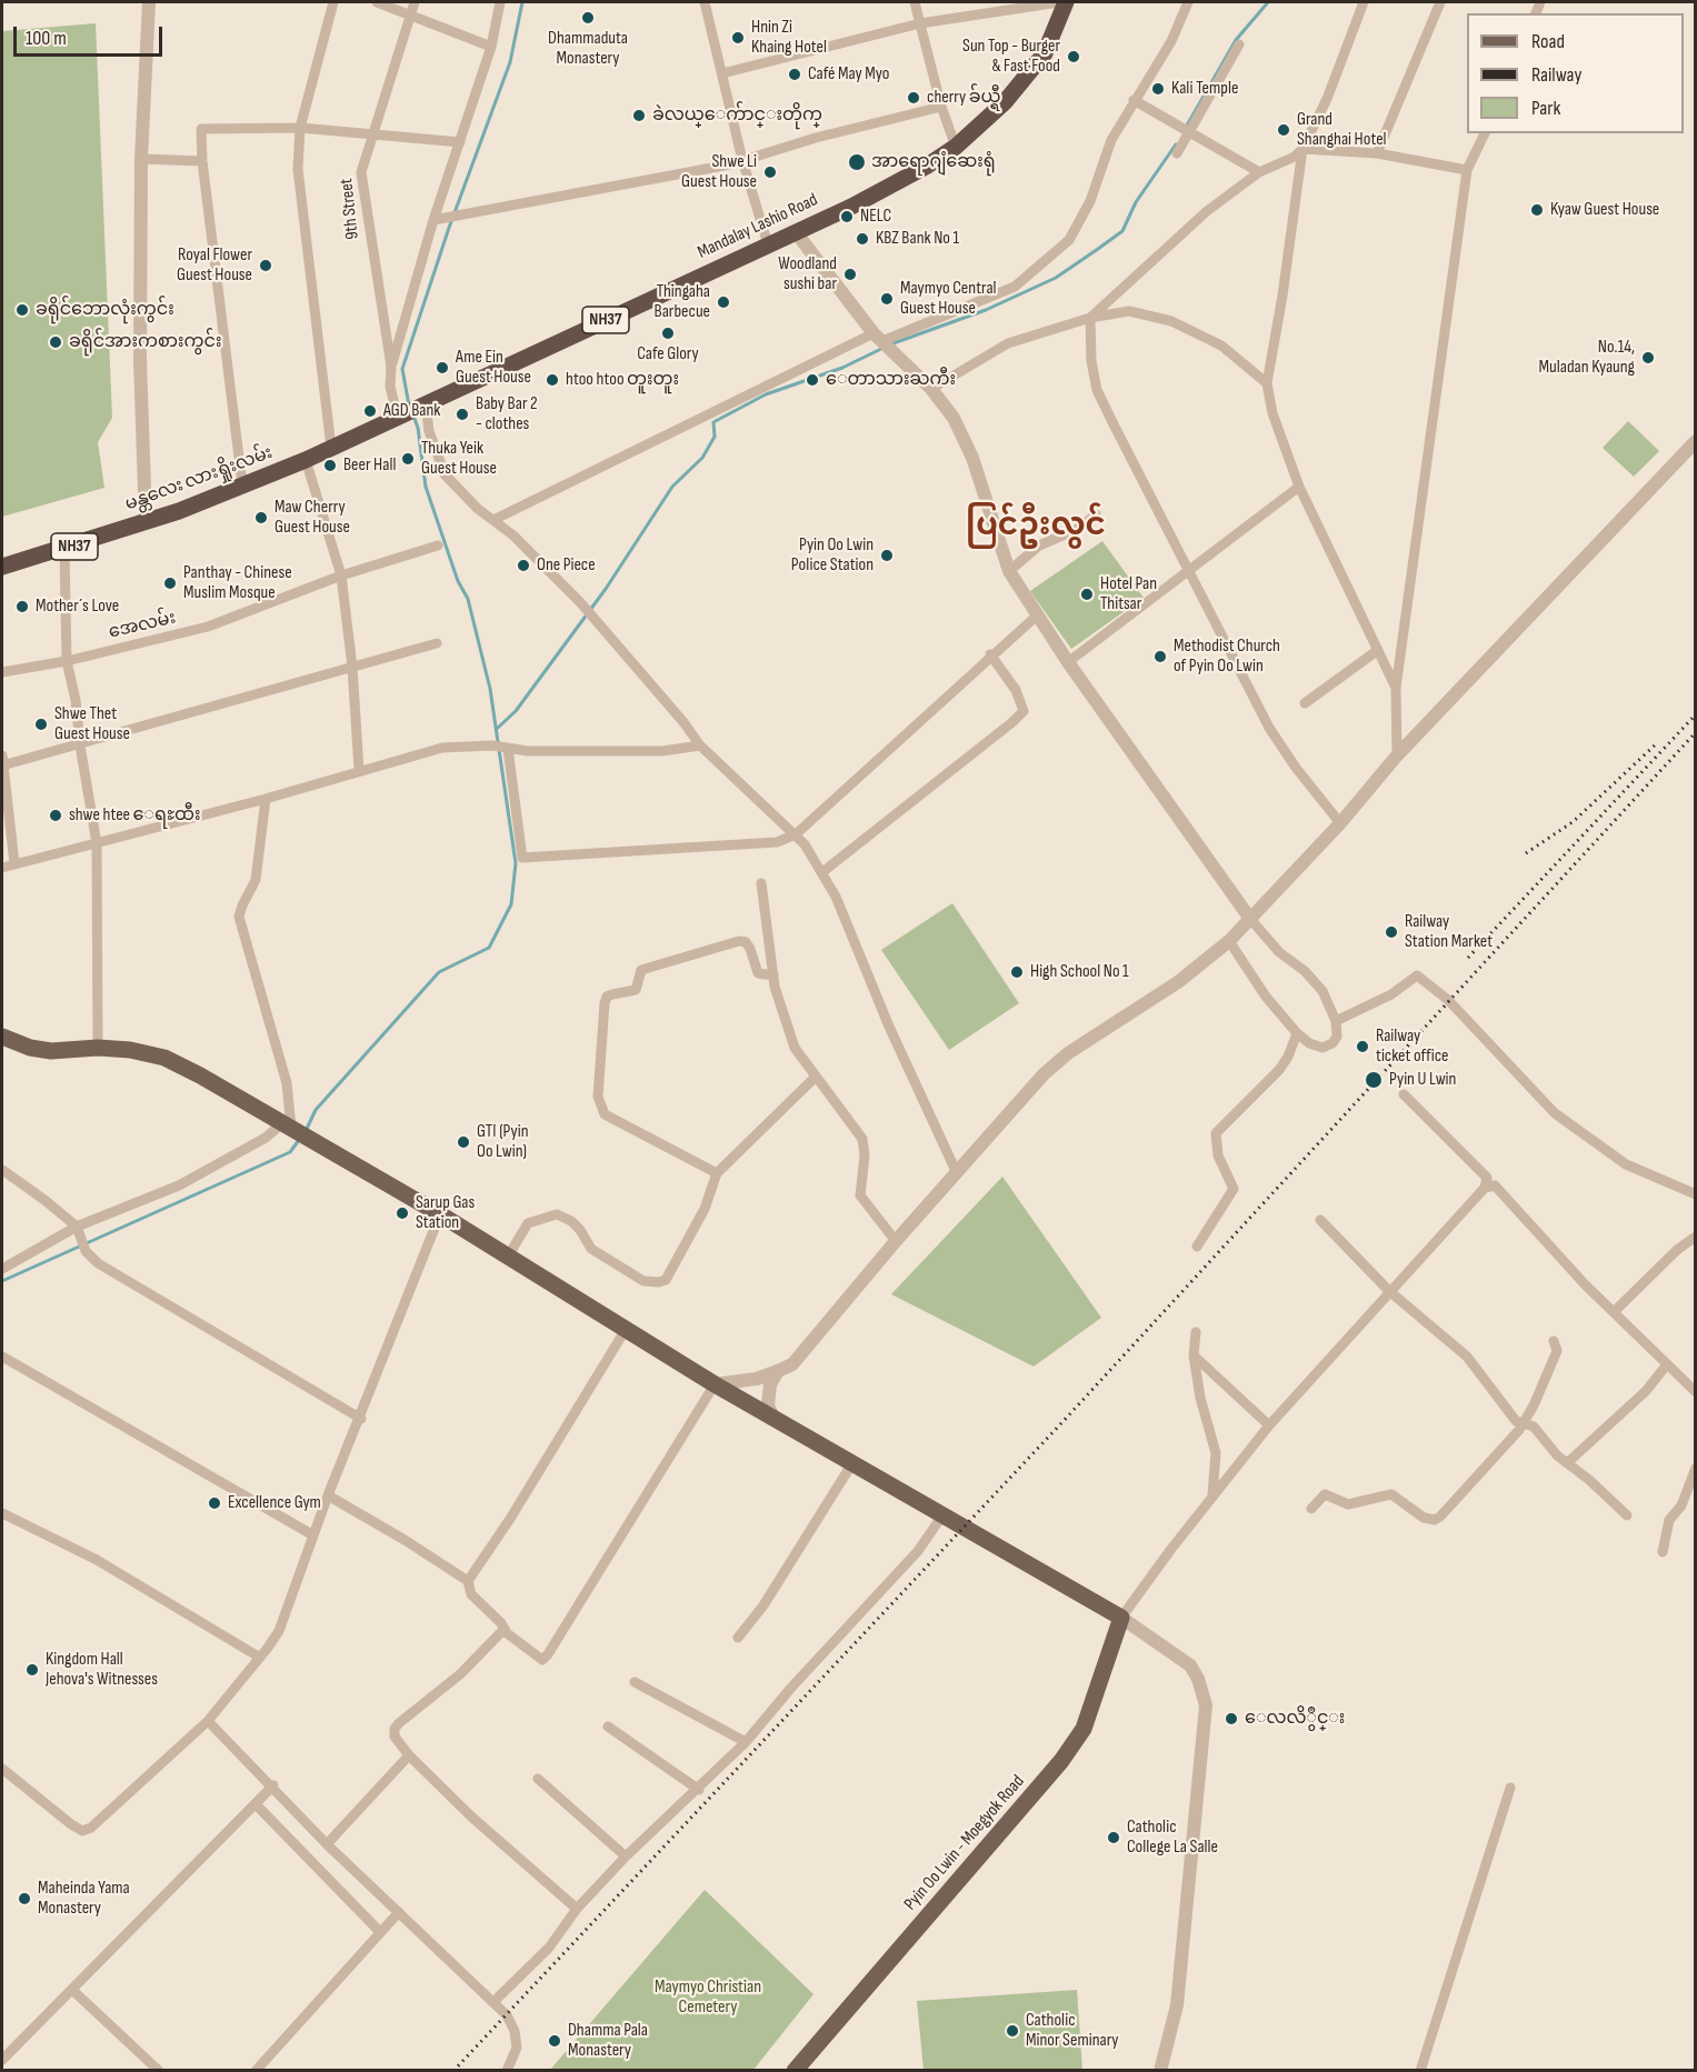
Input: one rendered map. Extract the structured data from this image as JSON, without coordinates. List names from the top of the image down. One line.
{"streets":{"highway":["Mandalay Lashio Road","NH37","မန္တလေး လားရှိုးလမ်း"],"main road":["Pyin Oo Lwin - Moegyok Road"],"street":["9th Street","အေလမ်း"]},"crossings":[["9th Street","Mandalay Lashio Road"],["9th Street","မန္တလေး လားရှိုးလမ်း"],["Mandalay Lashio Road","မန္တလေး လားရှိုးလမ်း"]],"districts":["ပြင်ဦးလွင်"],"parks":["Maymyo Christian Cemetery"],"places":["Dhammaduta Monastery","Hnin Zi Khaing Hotel","Sun Top - Burger & Fast Food","Café May Myo","Kali Temple","cherry ခ်ယ္ရီ","ခဲလယ္ေက်ာင္းတိုက္","Grand Shanghai Hotel","အာရောဂျံဆေးရုံ","Shwe Li Guest House","Kyaw Guest House","NELC","KBZ Bank No 1","Royal Flower Guest House","Woodland sushi bar","Maymyo Central Guest House","Thingaha Barbecue","ခရိုင်ဘောလုံးကွင်း","Cafe Glory","ခရိုင်အားကစားကွင်း","No.14, Muladan Kyaung","Ame Ein Guest House","htoo htoo တူးတူး","ေတာသားႀကီး","AGD Bank","Baby Bar 2 - clothes","Thuka Yeik Guest House","Beer Hall","Maw Cherry Guest House","Pyin Oo Lwin Police Station","One Piece","Panthay - Chinese Muslim Mosque","Hotel Pan Thitsar","Mother´s Love","Methodist Church of Pyin Oo Lwin","Shwe Thet Guest House","shwe htee ေရႊထီး","Railway Station Market","High School No 1","Railway ticket office","Pyin U Lwin","GTI (Pyin Oo Lwin)","Sarup Gas Station","Excellence Gym","Kingdom Hall Jehova's Witnesses","ေလလိွဳင္း","Catholic College La Salle","Maheinda Yama Monastery","Catholic Minor Seminary","Dhamma Pala Monastery"],"legend":["Road","Railway","Park"],"scale_bar":"100 m"}
